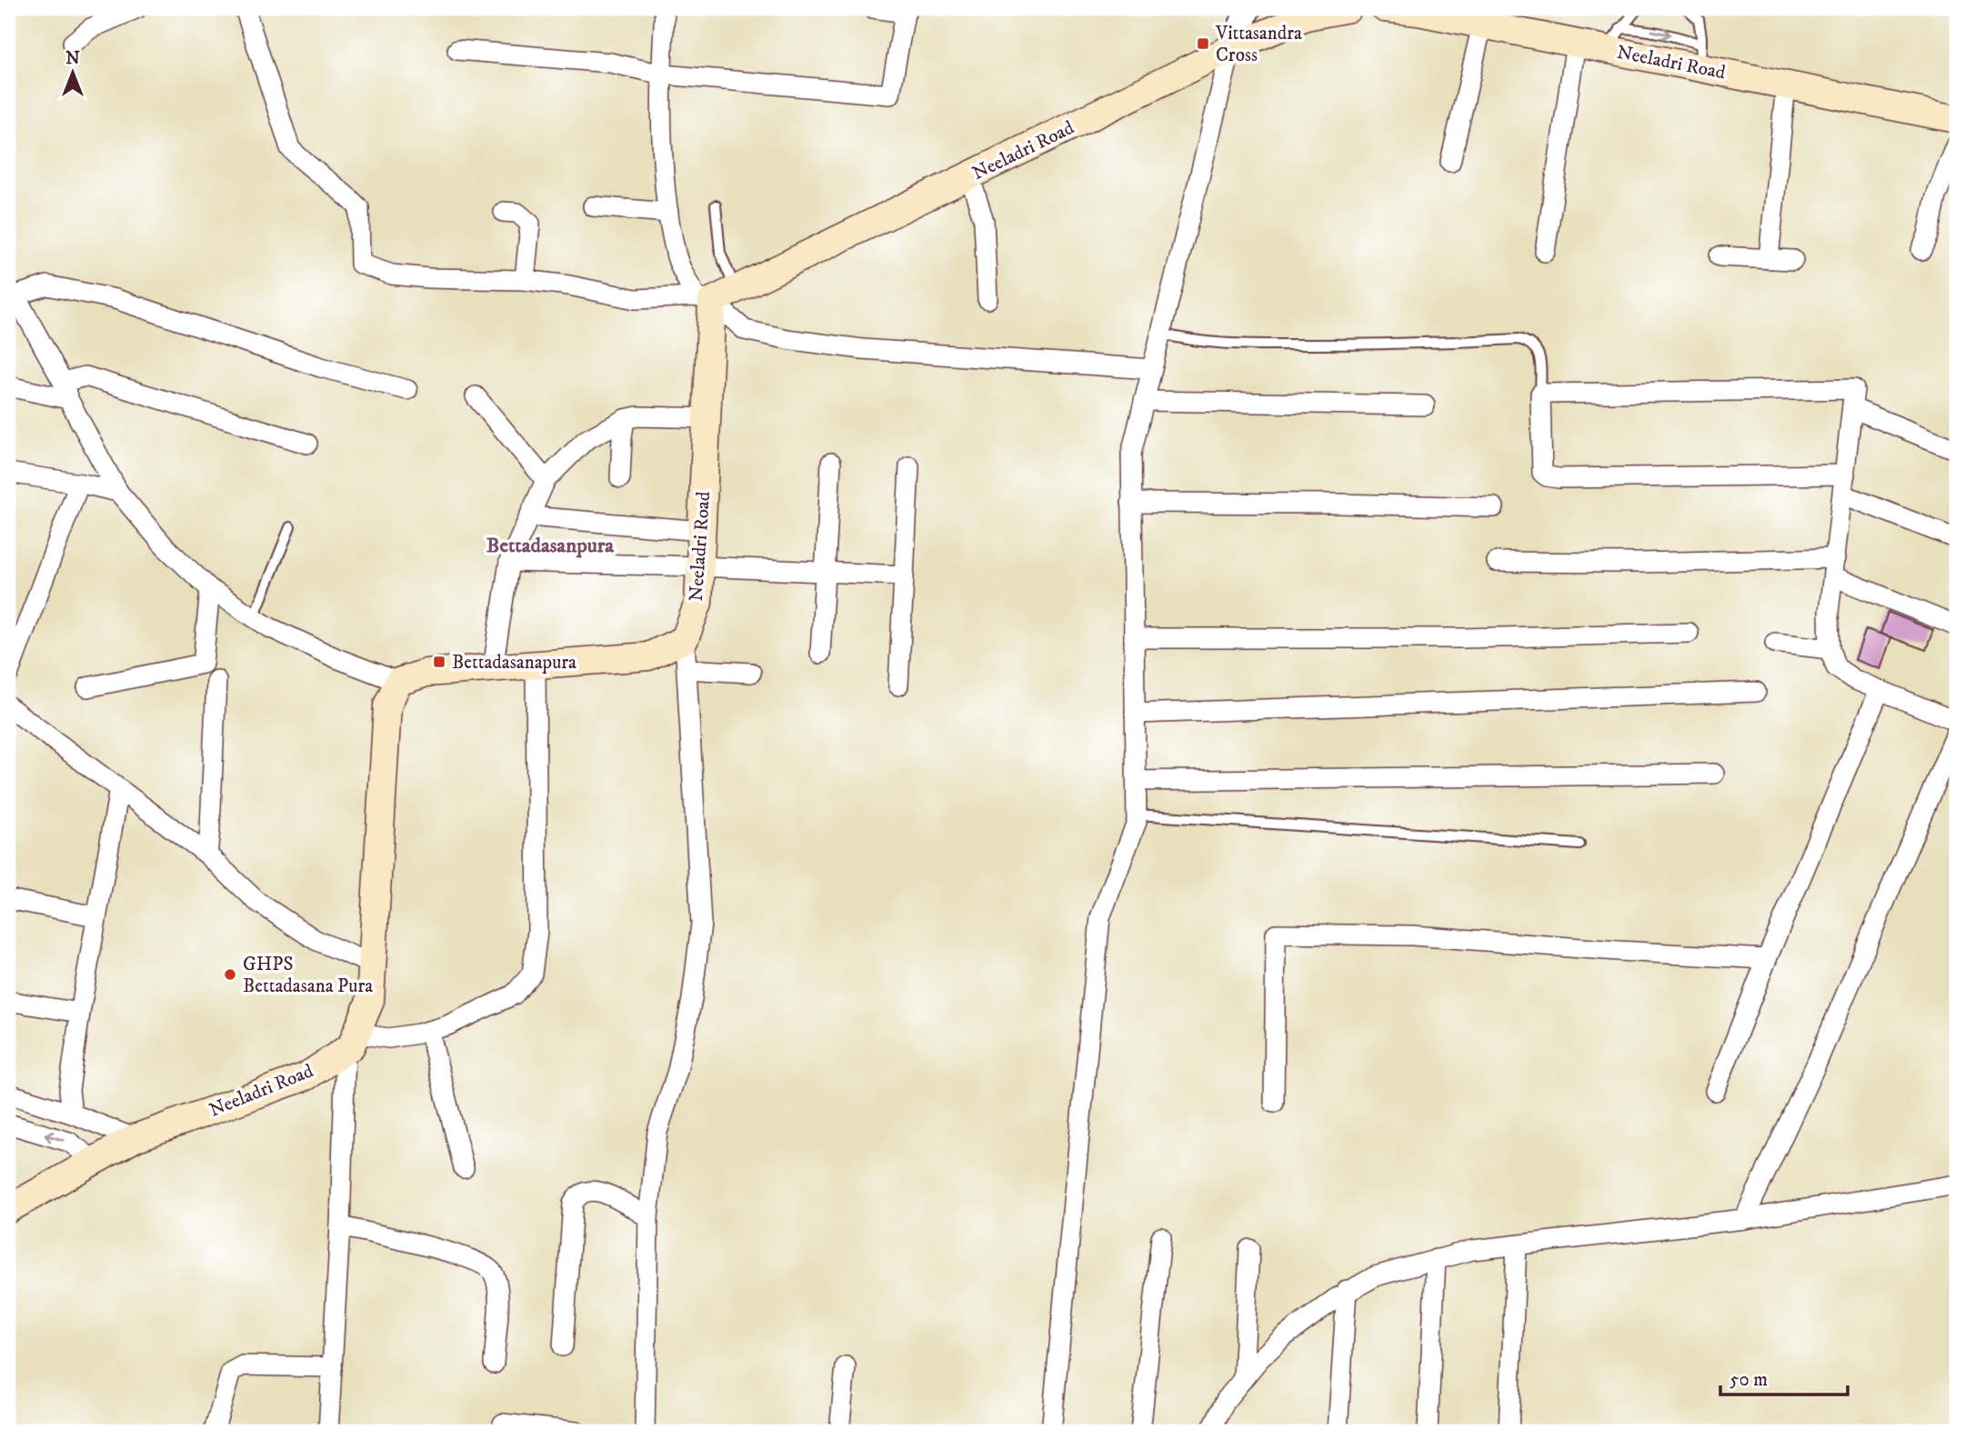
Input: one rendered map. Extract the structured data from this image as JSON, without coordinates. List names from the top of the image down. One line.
{"streets":{"main road":["Neeladri Road"]},"districts":["Bettadasanpura"],"places":{"transit":["Vittasandra Cross","Bettadasanapura"],"other":["GHPS Bettadasana Pura"]},"scale_bar":"50 m","north":"top"}
